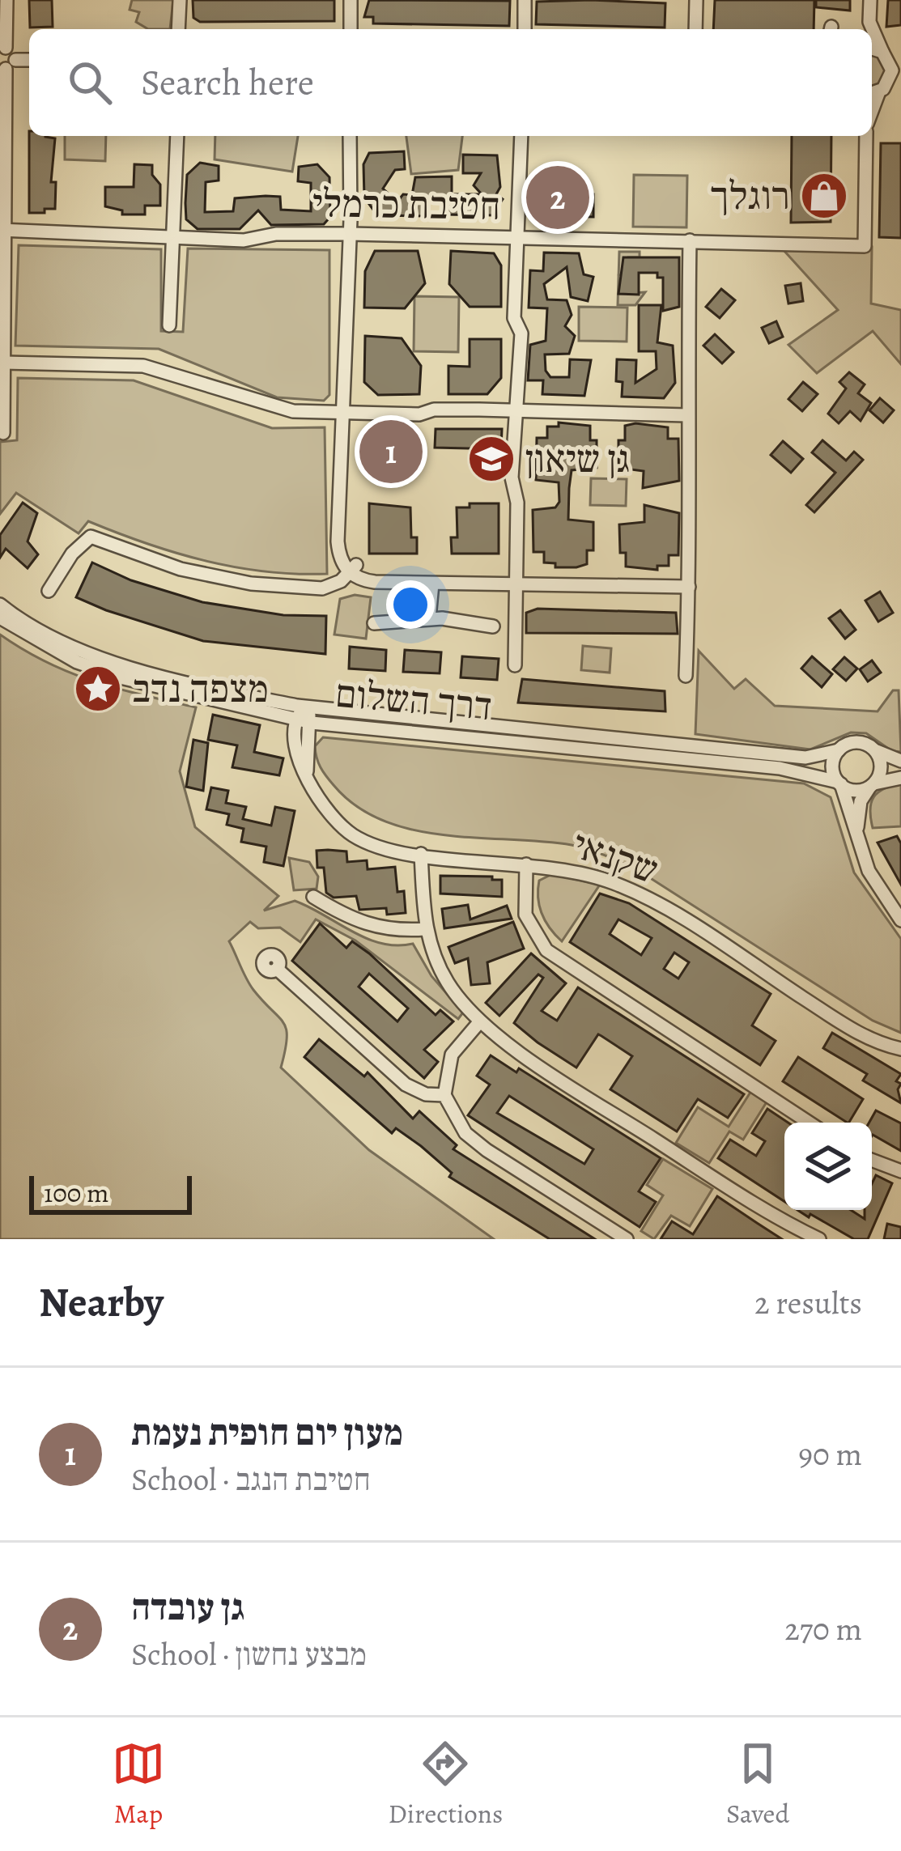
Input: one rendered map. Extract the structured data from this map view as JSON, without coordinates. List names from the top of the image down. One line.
{"streets":{"street":["חטיבת כרמלי","דרך השלום","שקנאי"]},"crossings":[["דרך השלום","שקנאי"]],"places":{"shop":["רוגלך"],"school or university":["גן שיאון"],"place":["מצפה נדב"]},"scale_bar":"100 m","page":{"search":"Search here","pins":["2","1"],"scale":"100 m","heading":["Nearby","2 results"],"list":[{"mark":"1","name":"מעון יום חופית נעמת","note":"School · חטיבת הנגב","value":"90 m"},{"mark":"2","name":"גן עובדה","note":"School · מבצע נחשון","value":"270 m"}],"nav":["Map","Directions","Saved"]}}
